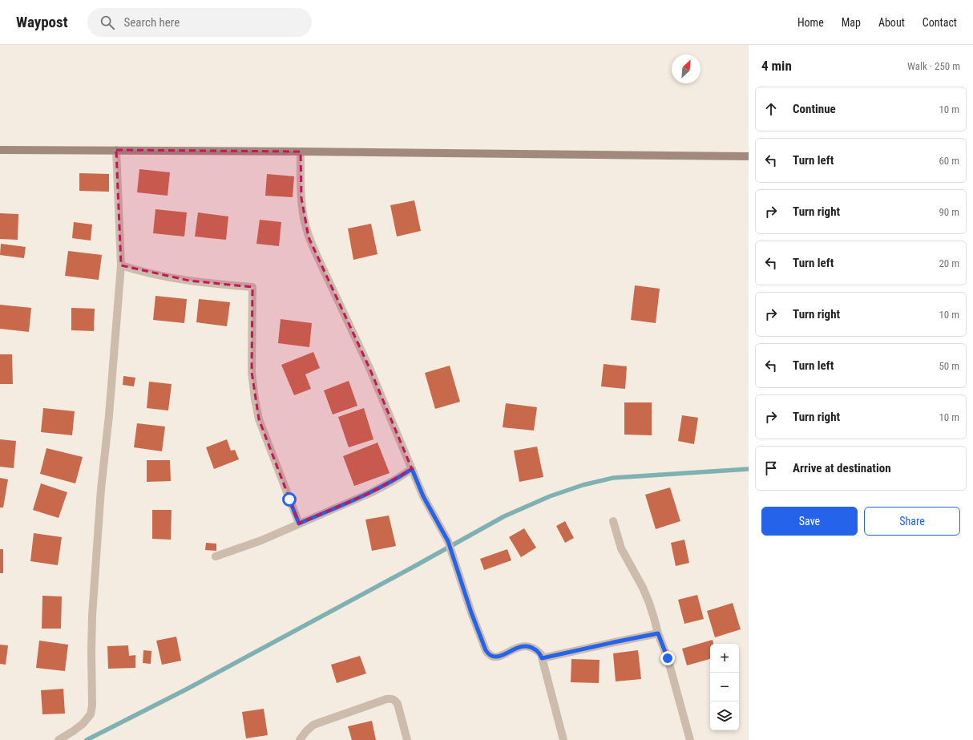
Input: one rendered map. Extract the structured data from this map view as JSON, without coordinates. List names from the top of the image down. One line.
{"north":"top right","page":{"header":"Waypost","search":"Search here","nav":["Home","Map","About","Contact"],"heading":["4 min","Walk · 250 m"],"list":[["Continue","10 m"],["Turn left","60 m"],["Turn right","90 m"],["Turn left","20 m"],["Turn right","10 m"],["Turn left","50 m"],["Turn right","10 m"],"Arrive at destination"],"buttons":["Save","Share"],"map_buttons":["+","−"]}}
